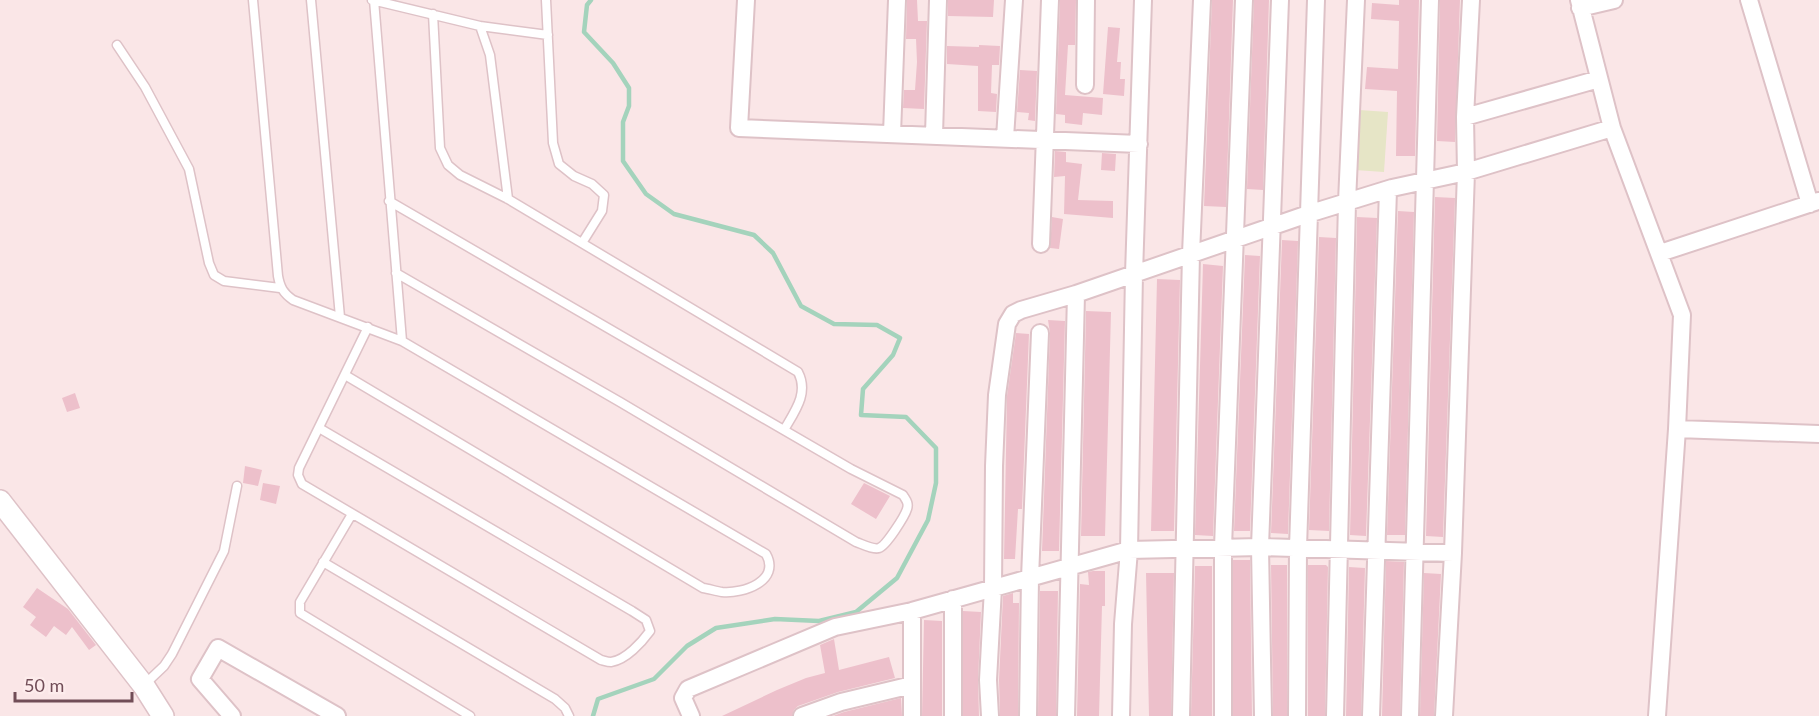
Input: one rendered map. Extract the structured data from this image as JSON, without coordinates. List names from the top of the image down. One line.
{"scale_bar":"50 m"}
